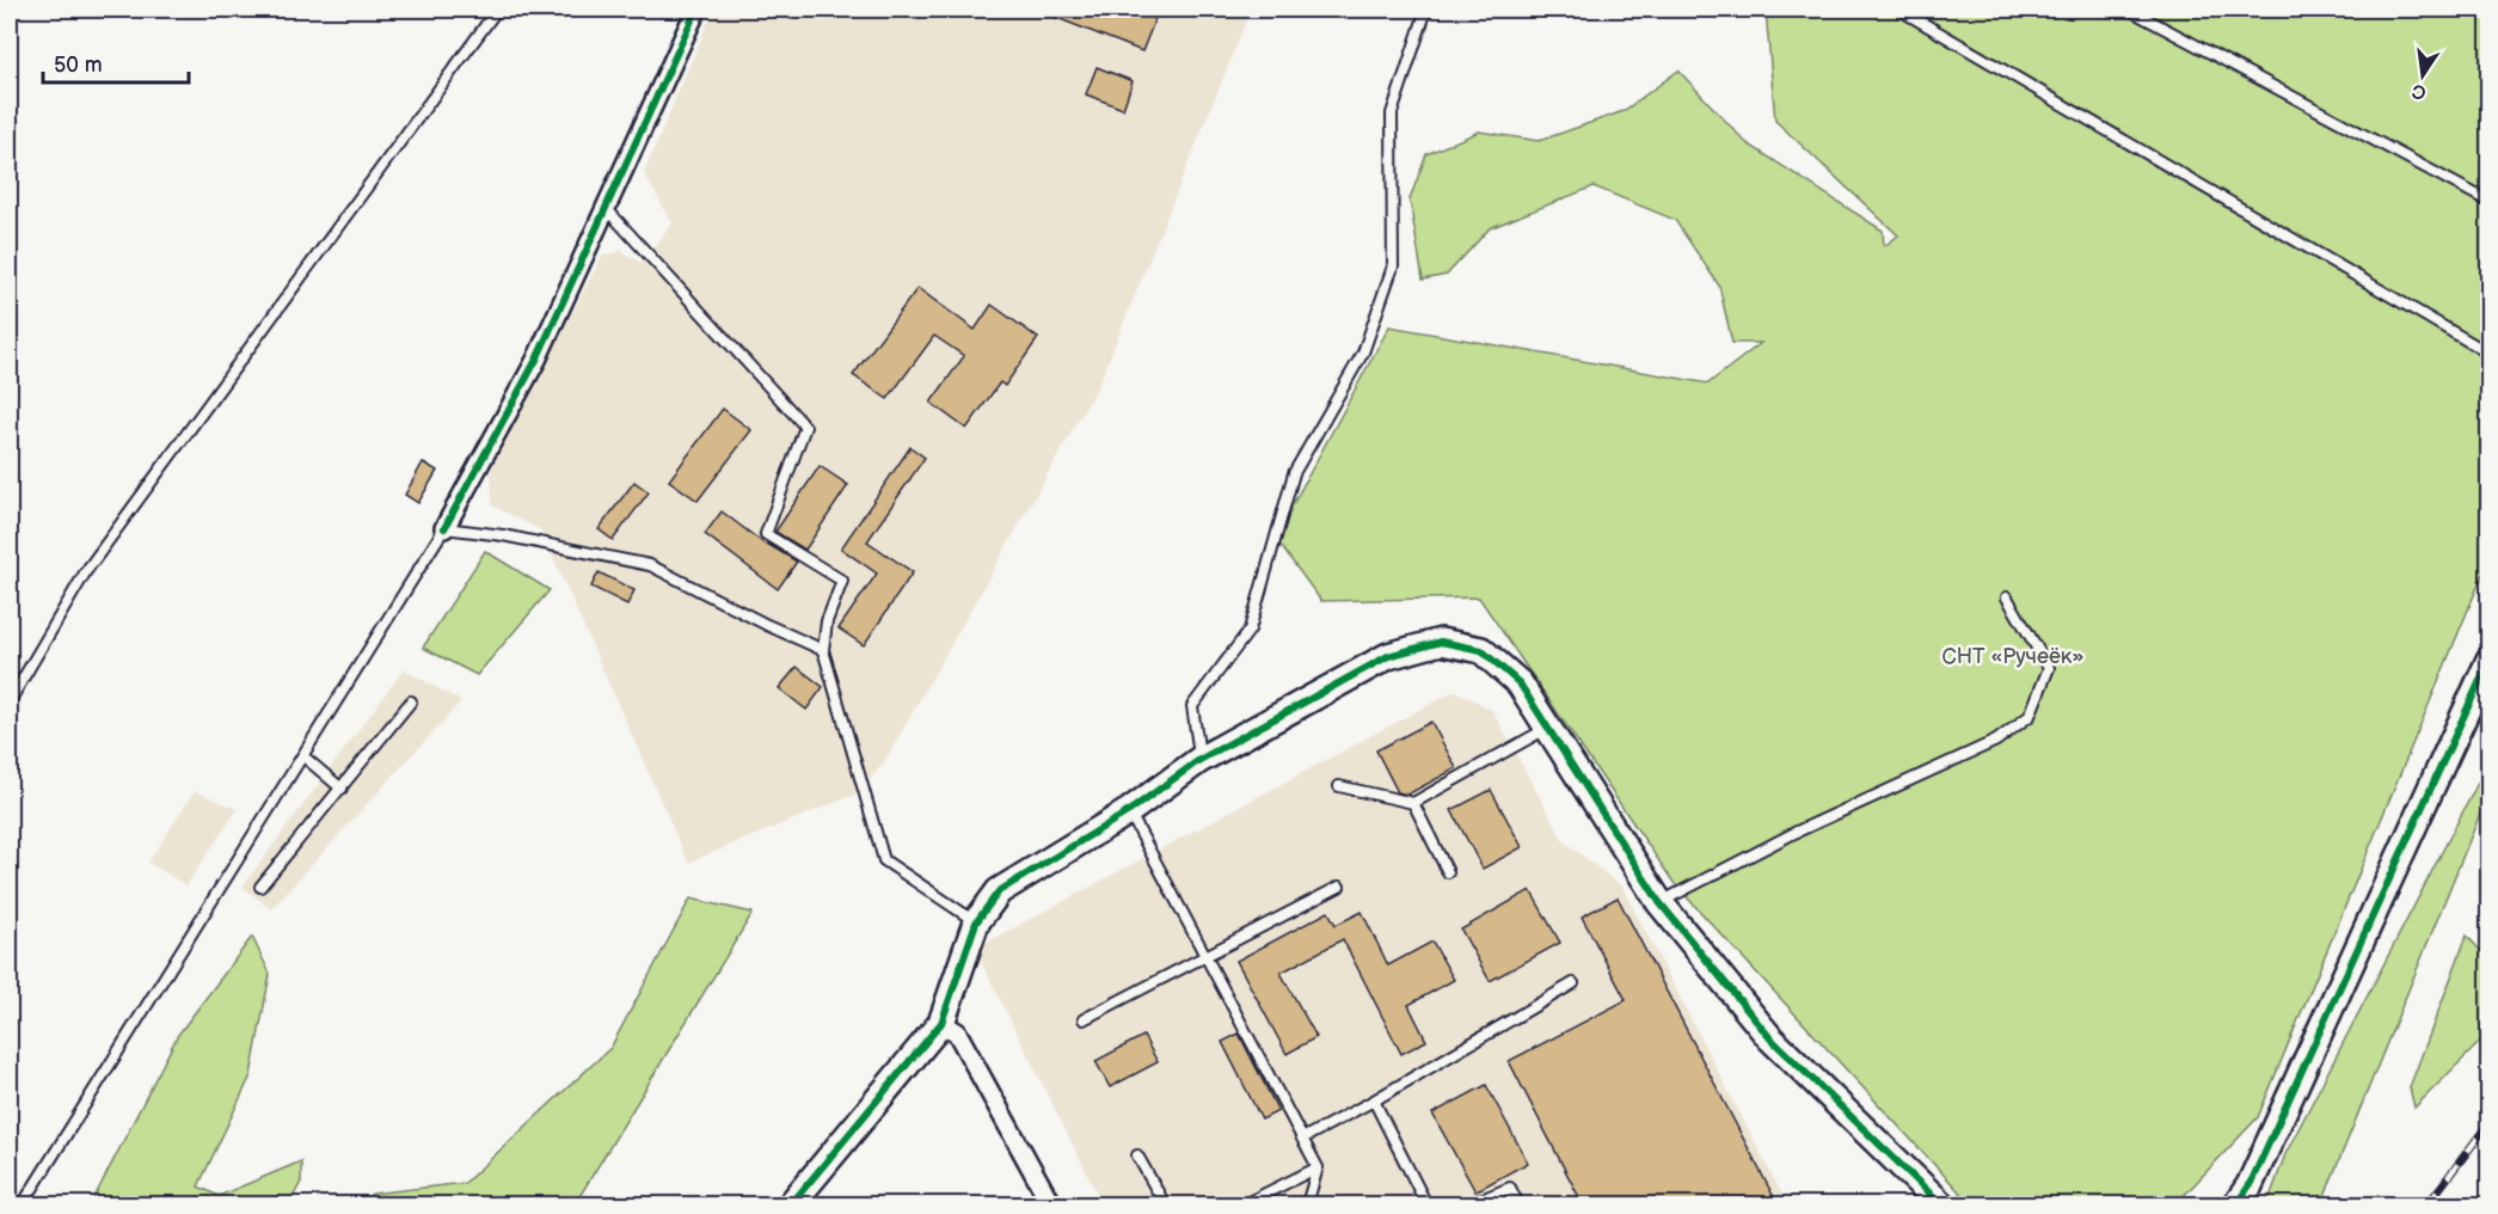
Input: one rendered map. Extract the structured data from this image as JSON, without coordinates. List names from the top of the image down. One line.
{"parks":["СНТ «Ручеёк»"],"scale_bar":"50 m","north":"bottom"}
